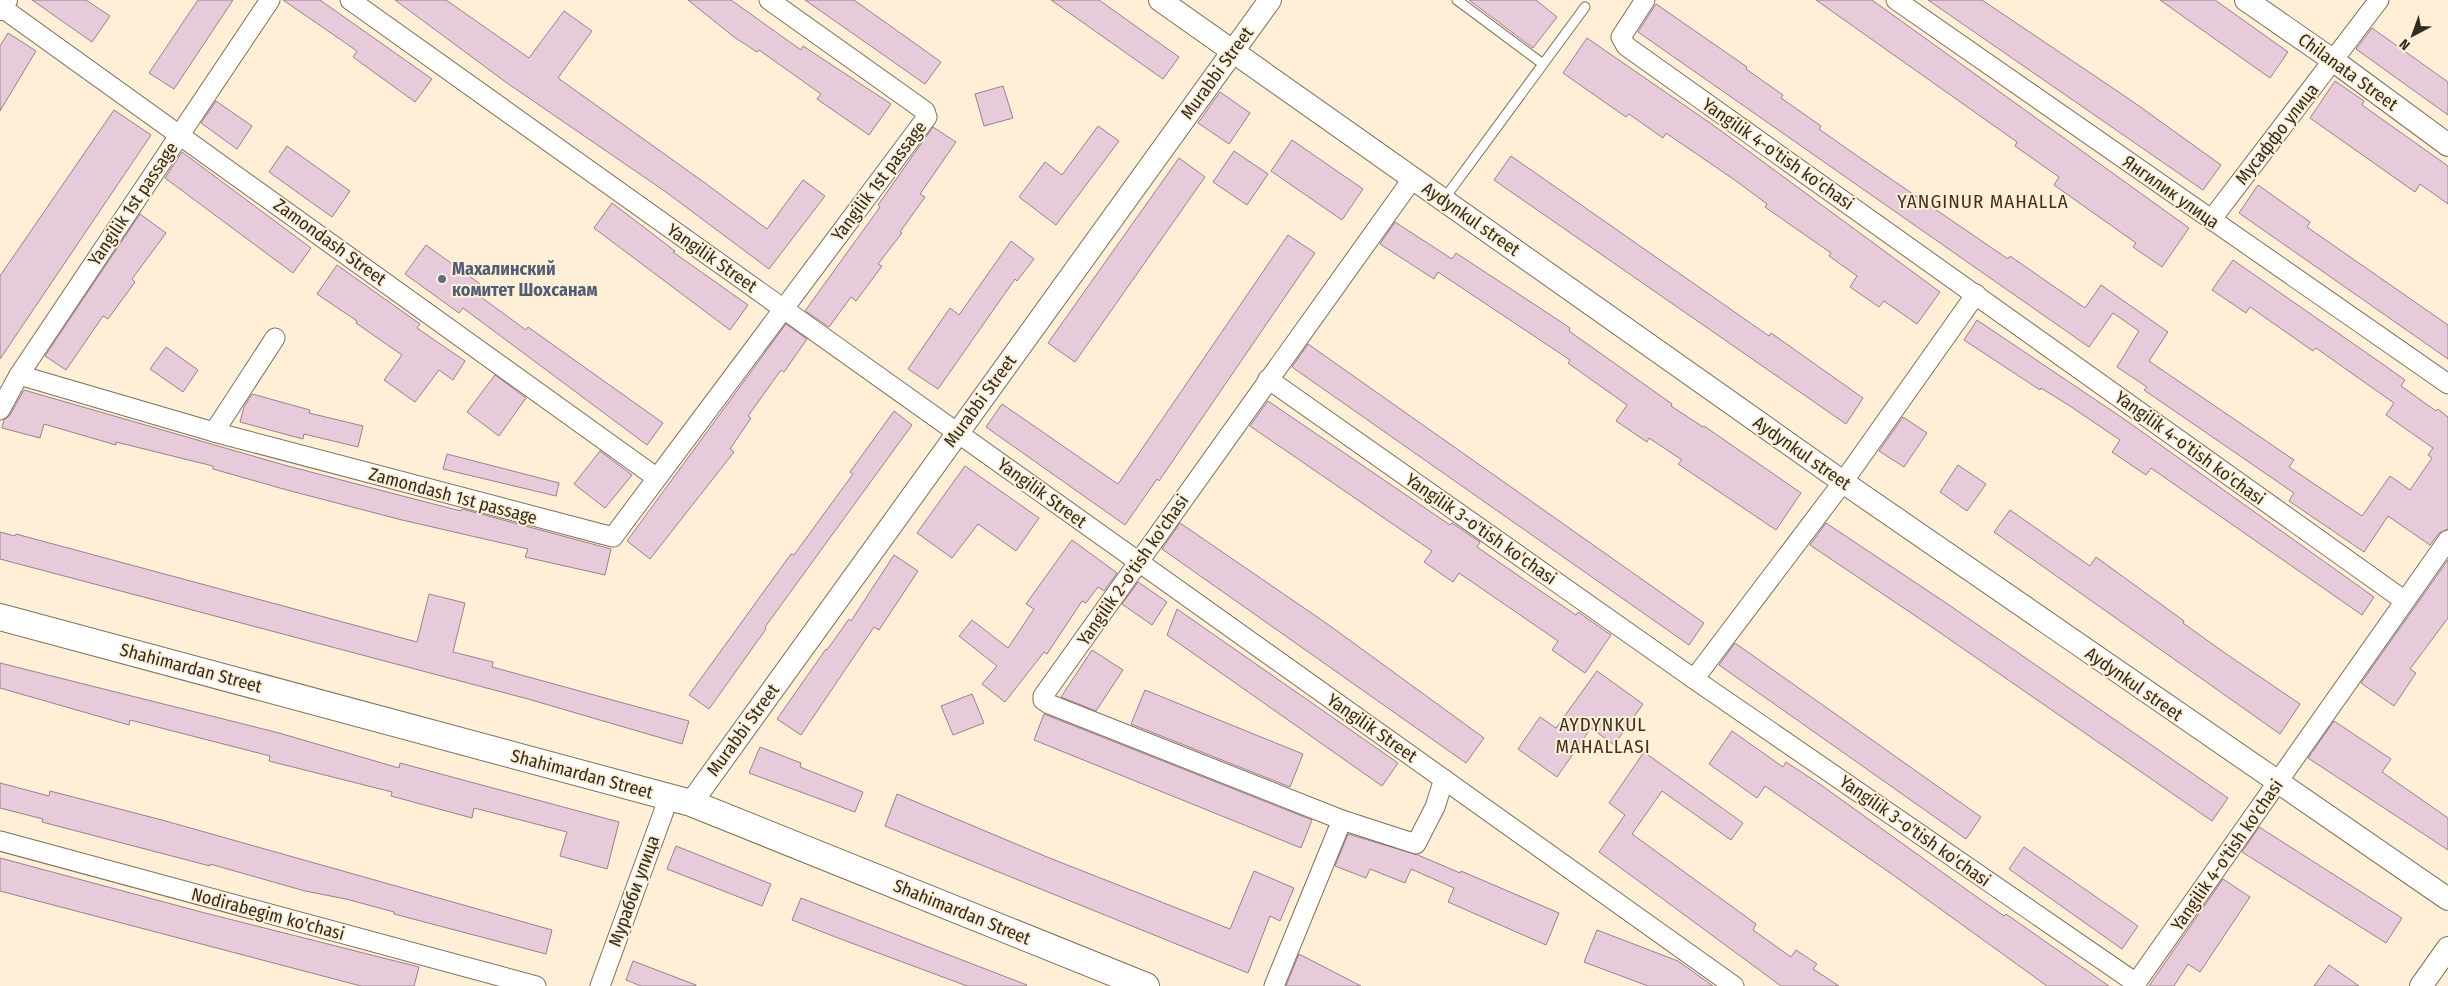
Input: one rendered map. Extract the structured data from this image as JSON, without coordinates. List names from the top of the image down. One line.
{"streets":{"main road":["Shahimardan Street"],"street":["Chilanata Street","Murabbi Street","Мусаффо улица","Yangilik 4-o'tish ko'chasi","Yangilik 1st passage","Янгилик улица","Aydynkul street","Zamоndash Street","Yangilik Street","Zamondash 1st passage","Yangilik 3-o'tish ko'chasi","Yangilik 2-o'tish ko'chasi","Мурабби улица","Nodirabegim ko'chasi"]},"crossings":[["Chilanata Street","Мусаффо улица"],["Murabbi Street","Aydynkul street"],["Murabbi Street","Yangilik Street"],["Murabbi Street","Shahimardan Street"],["Murabbi Street","Мурабби улица"],["Мусаффо улица","Янгилик улица"],["Yangilik 4-o'tish ko'chasi","Aydynkul street"],["Yangilik 4-o'tish ko'chasi","Yangilik 3-o'tish ko'chasi"],["Yangilik 1st passage","Zamоndash Street"],["Yangilik 1st passage","Yangilik Street"],["Yangilik 1st passage","Zamondash 1st passage"],["Aydynkul street","Yangilik 2-o'tish ko'chasi"],["Zamоndash Street","Zamondash 1st passage"],["Yangilik Street","Zamondash 1st passage"],["Yangilik Street","Yangilik 2-o'tish ko'chasi"],["Yangilik 3-o'tish ko'chasi","Yangilik 2-o'tish ko'chasi"],["Shahimardan Street","Мурабби улица"]],"districts":["YANGINUR MAHALLA","AYDYNKUL MAHALLASI"],"places":["Махалинский комитет Шохcанам"],"north":"bottom left"}
